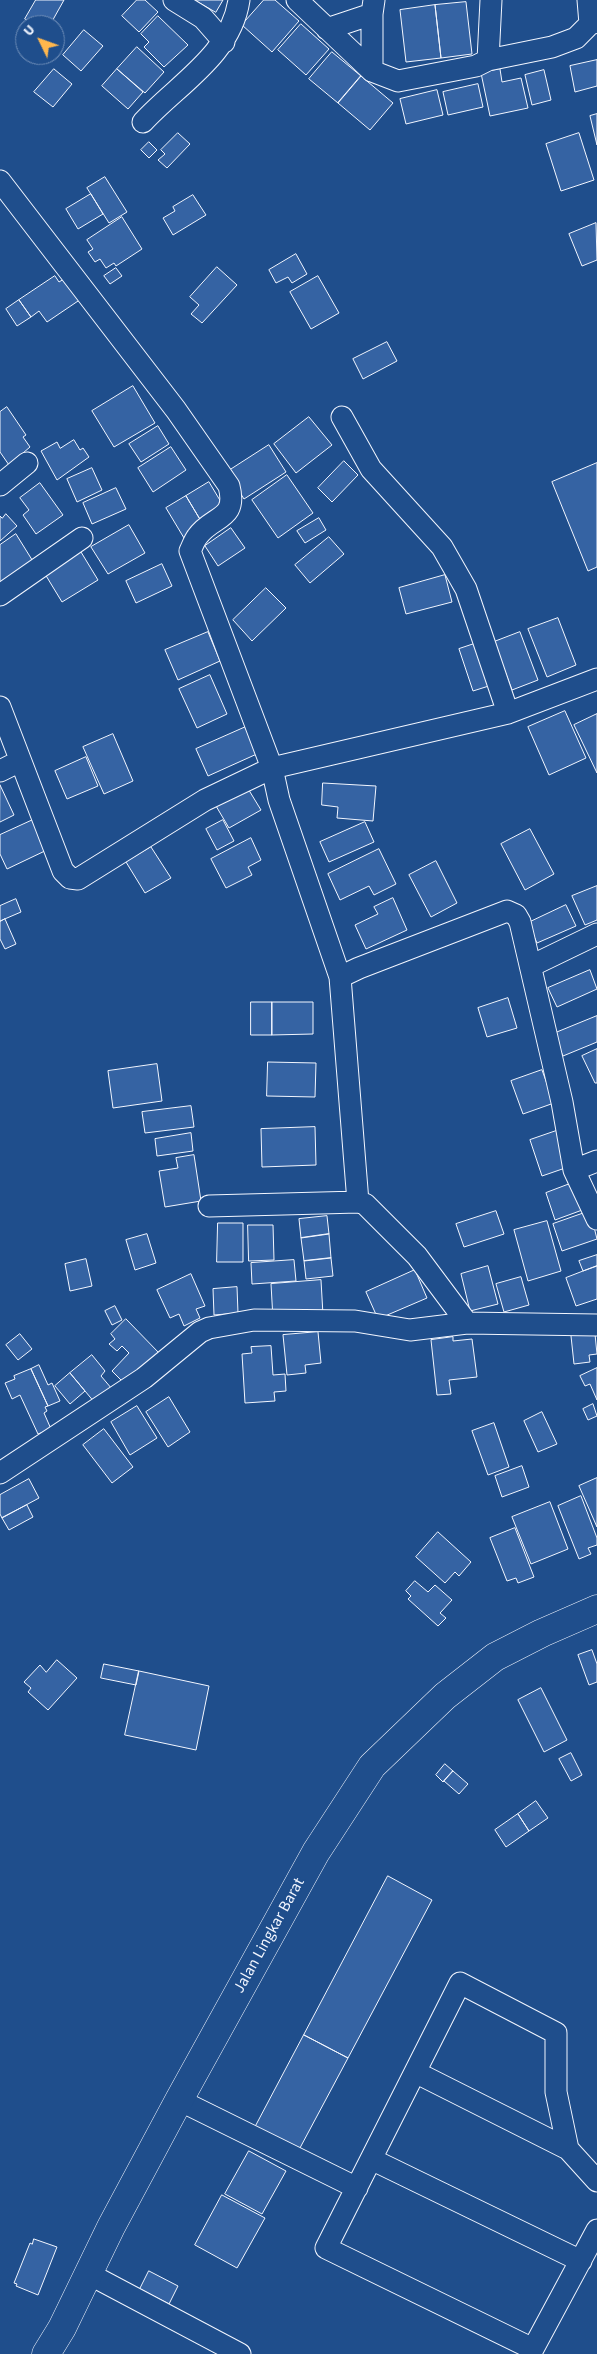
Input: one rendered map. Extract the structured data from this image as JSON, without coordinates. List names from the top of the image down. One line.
{"streets":{"highway":["Jalan Lingkar Barat"]},"north":"top left"}
